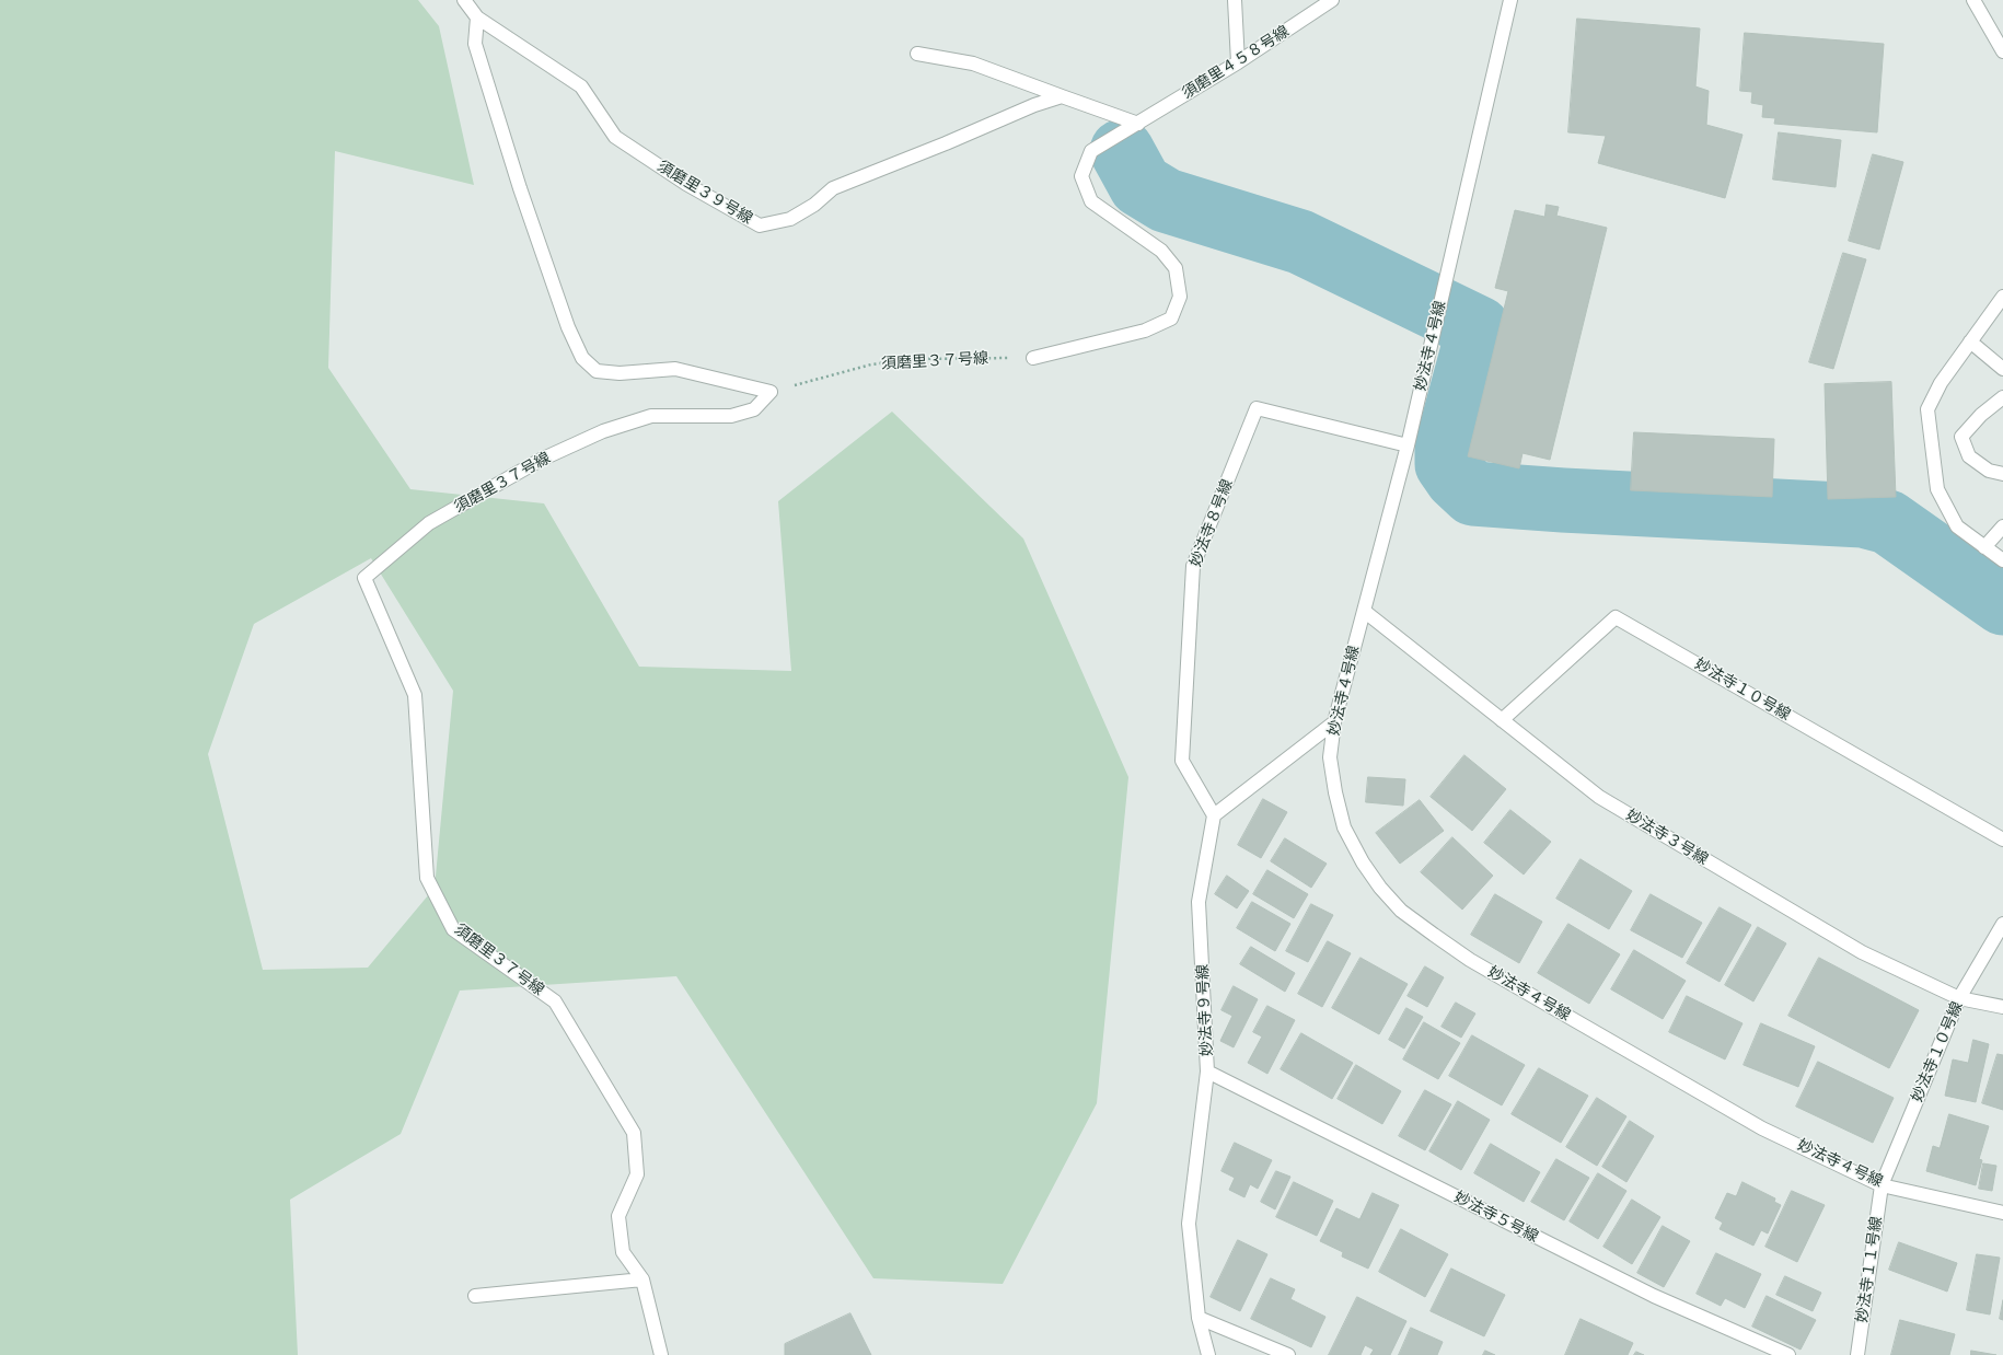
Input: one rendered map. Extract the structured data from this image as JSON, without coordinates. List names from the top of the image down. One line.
{"streets":{"street":["須磨里４５８号線","須磨里３９号線","妙法寺４号線","須磨里３７号線","妙法寺８号線","妙法寺１０号線","妙法寺３号線","妙法寺９号線","妙法寺５号線","妙法寺１１号線"]},"crossings":[["妙法寺４号線","妙法寺８号線"],["妙法寺４号線","妙法寺１０号線"],["妙法寺４号線","妙法寺３号線"],["妙法寺４号線","妙法寺１１号線"],["妙法寺８号線","妙法寺９号線"],["妙法寺１０号線","妙法寺３号線"],["妙法寺１０号線","妙法寺１１号線"],["妙法寺９号線","妙法寺５号線"]]}
